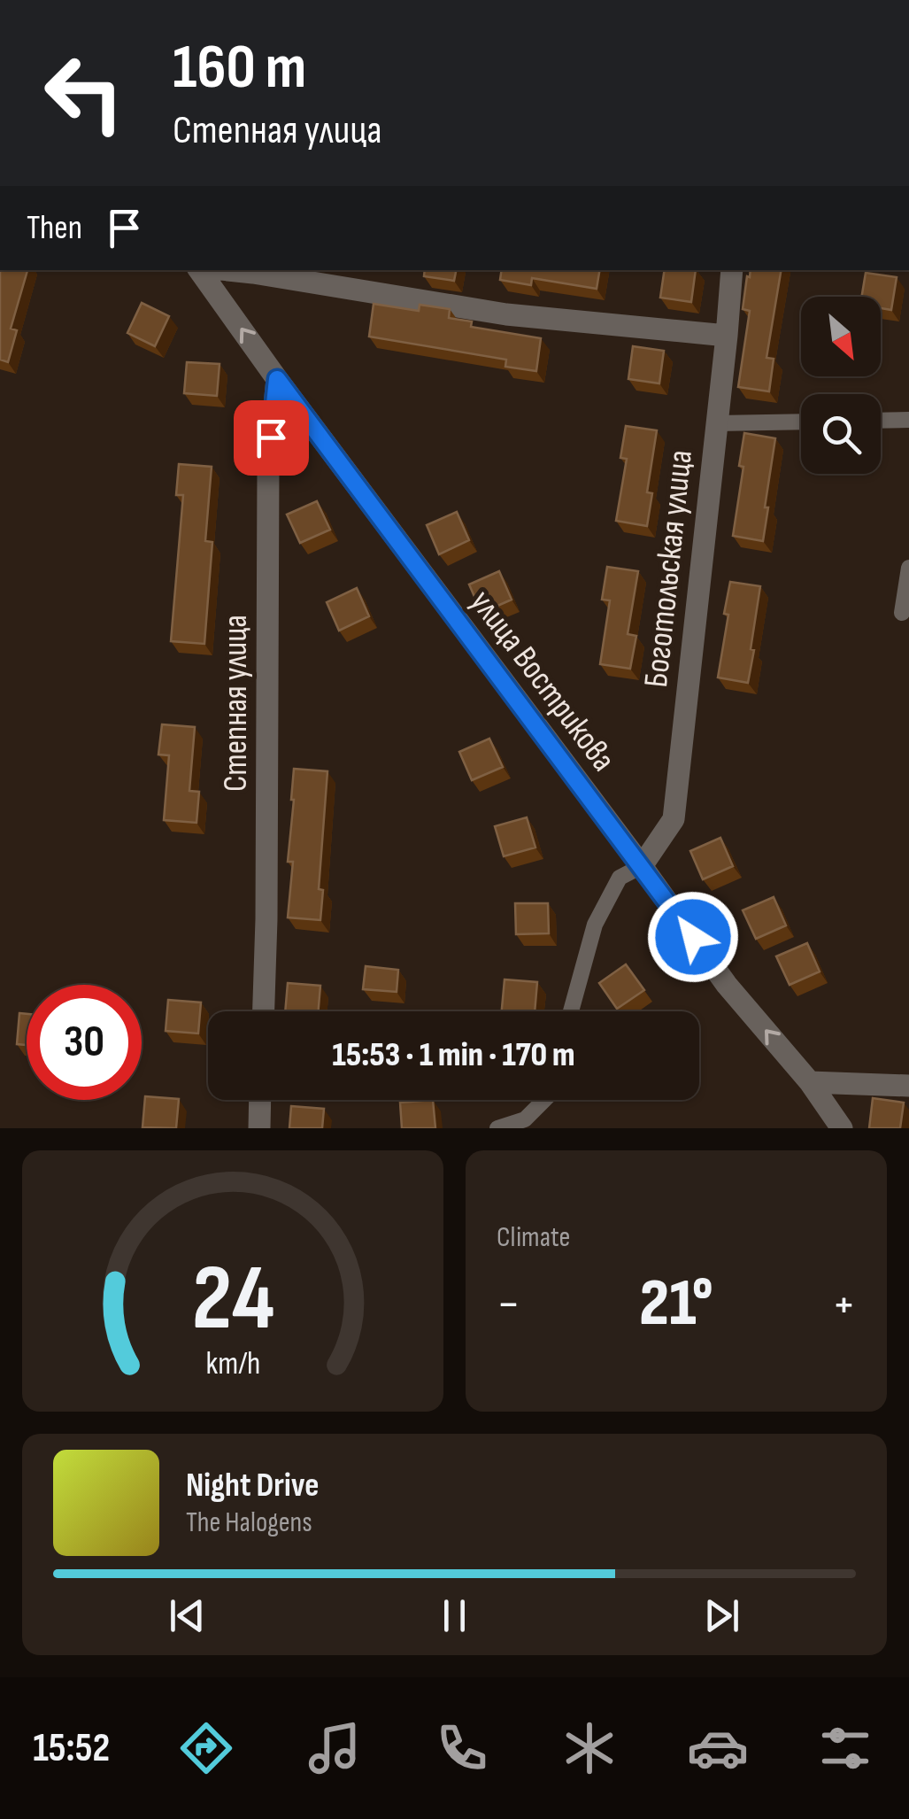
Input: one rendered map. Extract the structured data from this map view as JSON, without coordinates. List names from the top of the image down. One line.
{"streets":{"street":["Боготольская улица","улица Вострикова","Степная улица"]},"crossings":[["Боготольская улица","улица Вострикова"],["улица Вострикова","Степная улица"]],"one_way":["улица Вострикова"],"north":"bottom right","page":{"turn":["160 m","Степная улица"],"then":"Then","limit":"30","trip":"15:53 · 1 min · 170 m","tile":"Climate","heat":["−","21°","+"],"song":["Night Drive","The Halogens"],"tabs":"15:52","gauge":["24","km/h"]}}
